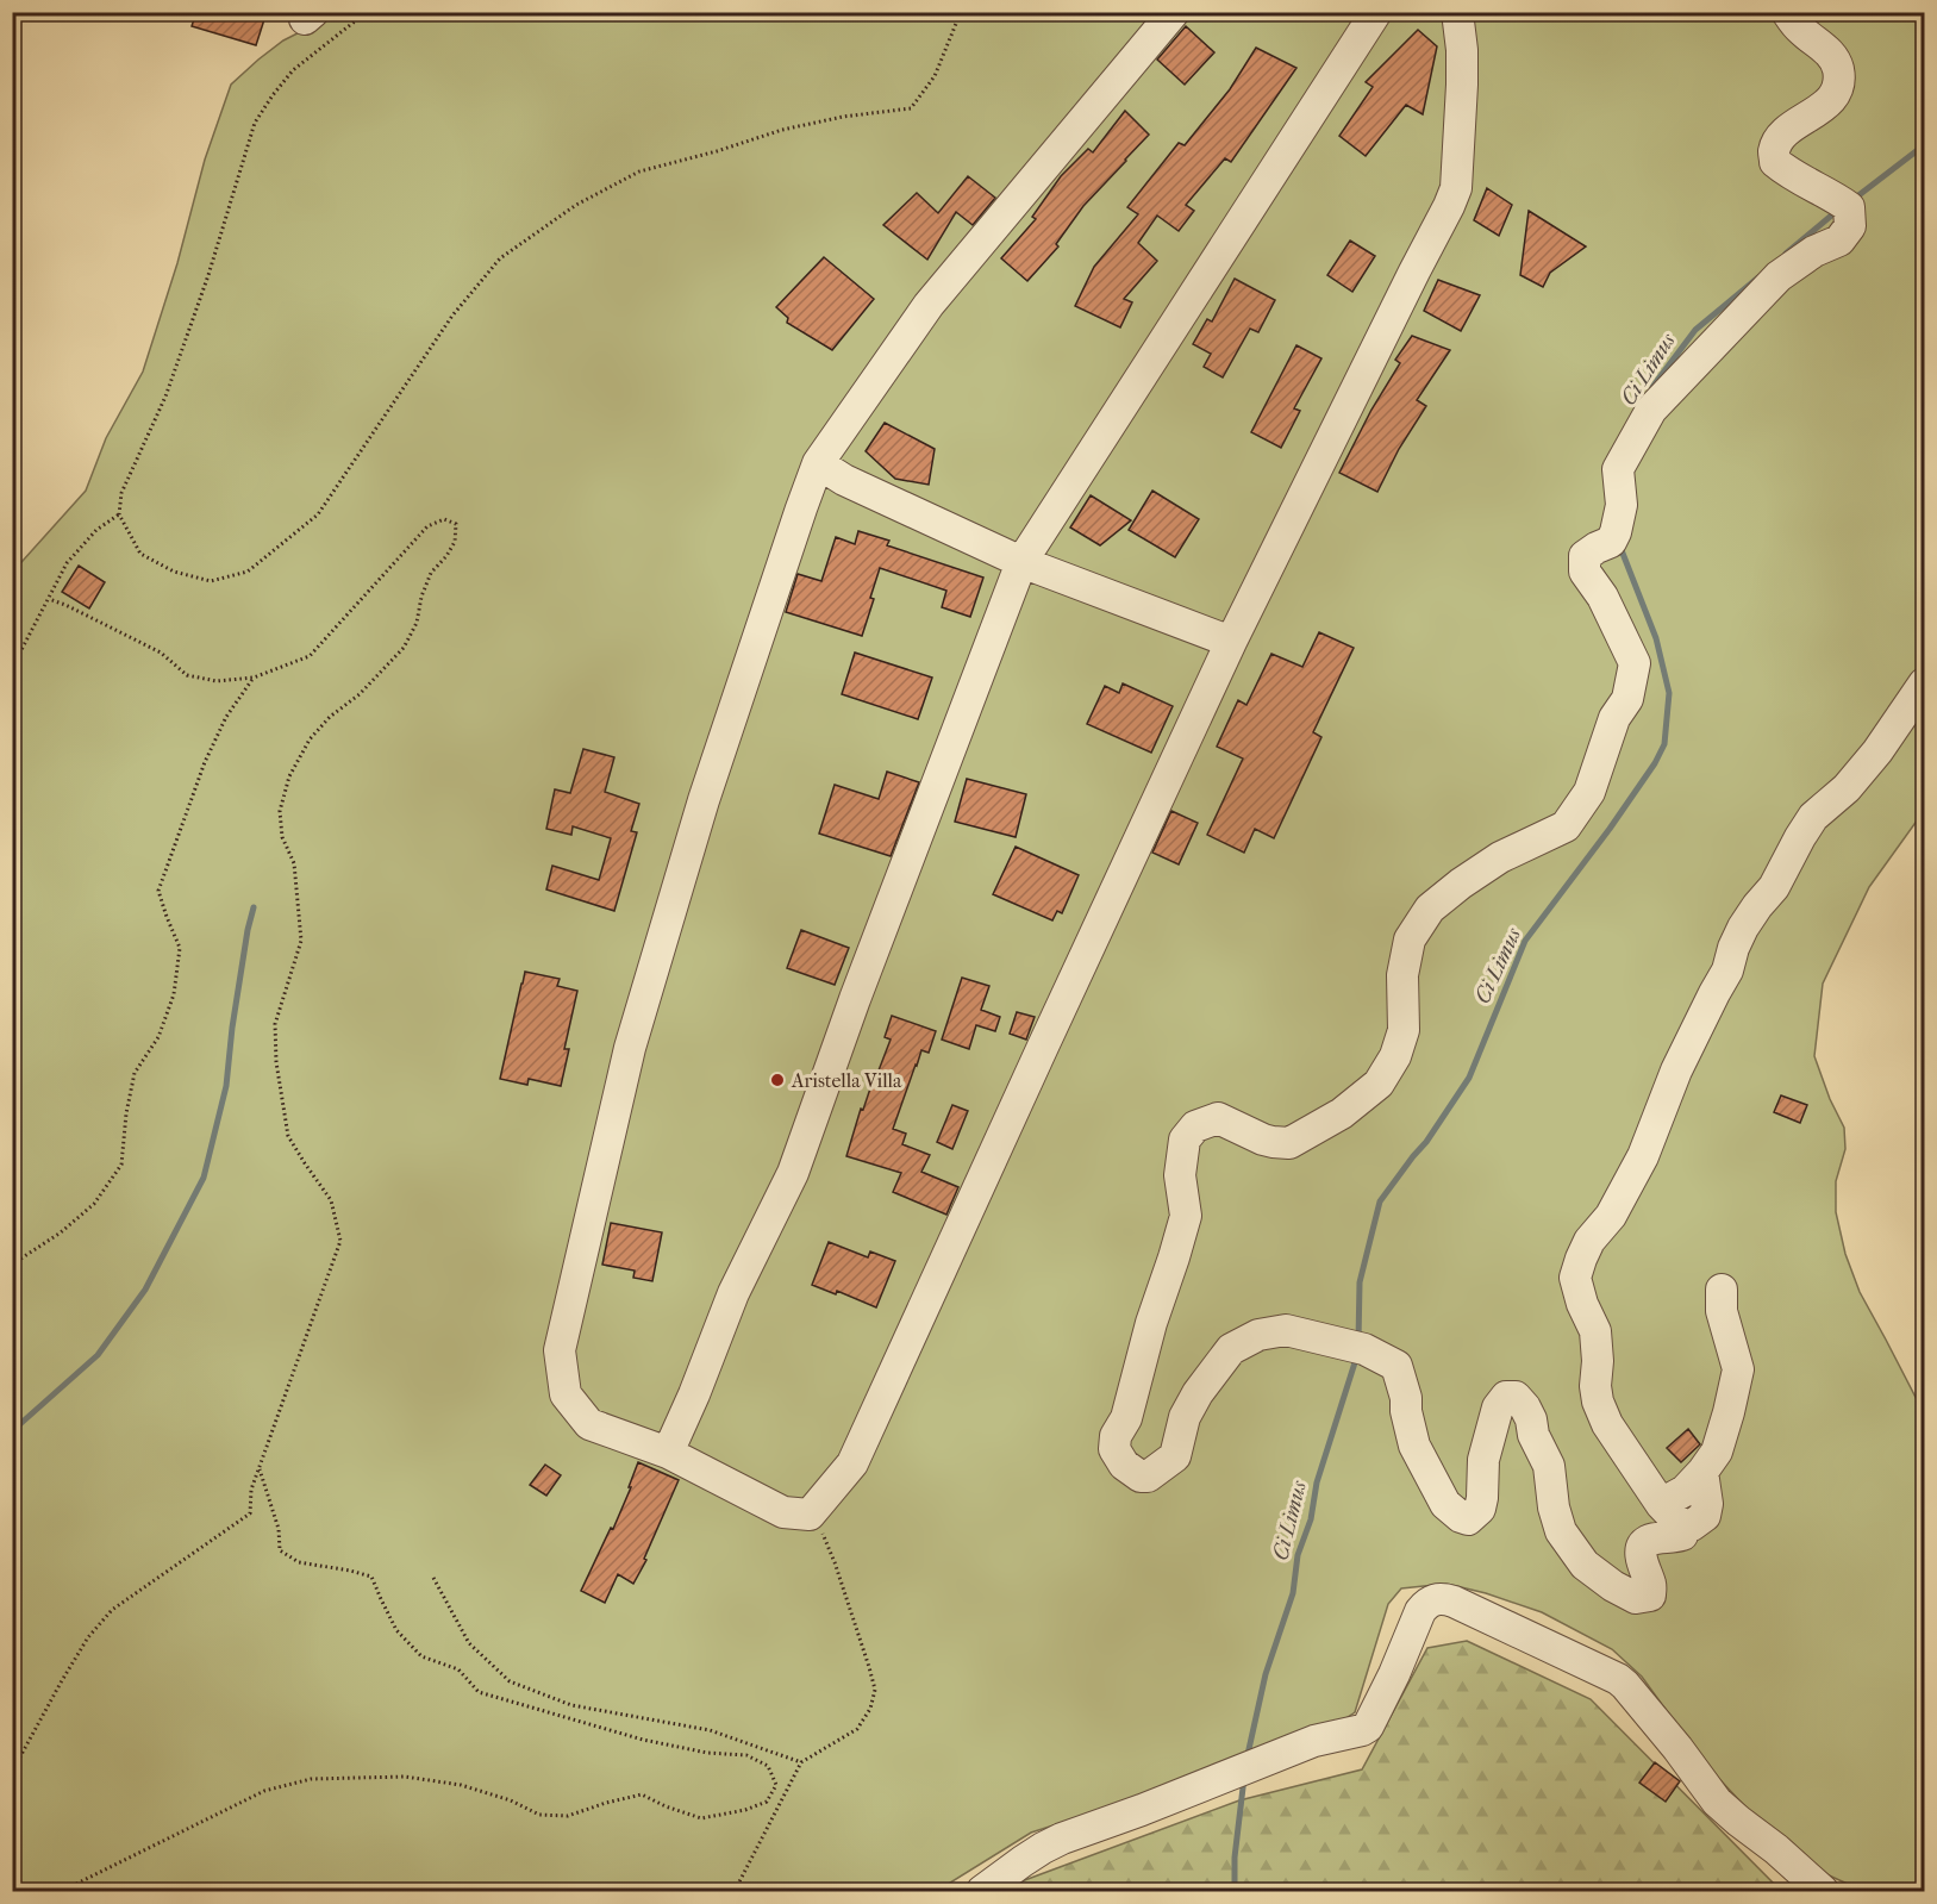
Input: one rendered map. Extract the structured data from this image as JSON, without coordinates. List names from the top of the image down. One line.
{"water":["Ci Limus"],"places":["Aristella Villa"]}
